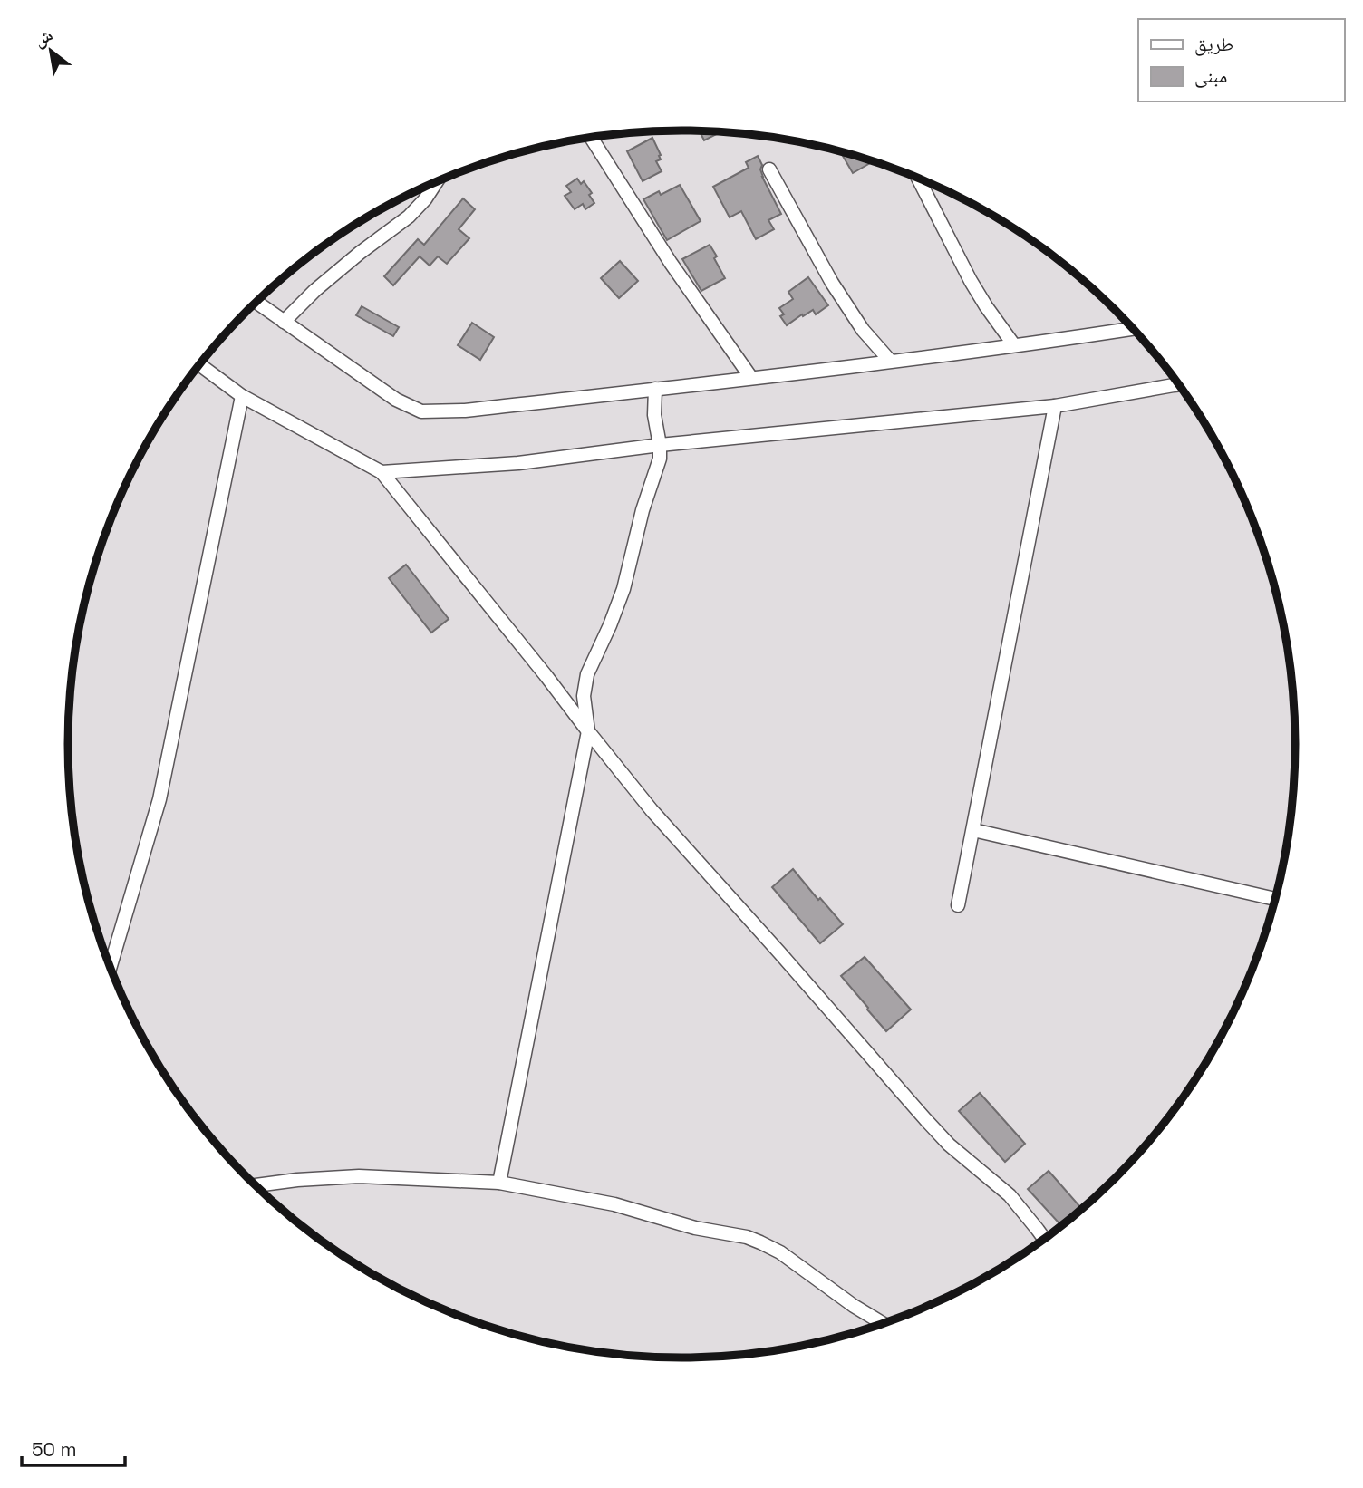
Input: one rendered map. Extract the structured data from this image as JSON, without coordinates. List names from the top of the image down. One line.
{"legend":["طريق","مبنى"],"scale_bar":"50 m","north":"top left"}
